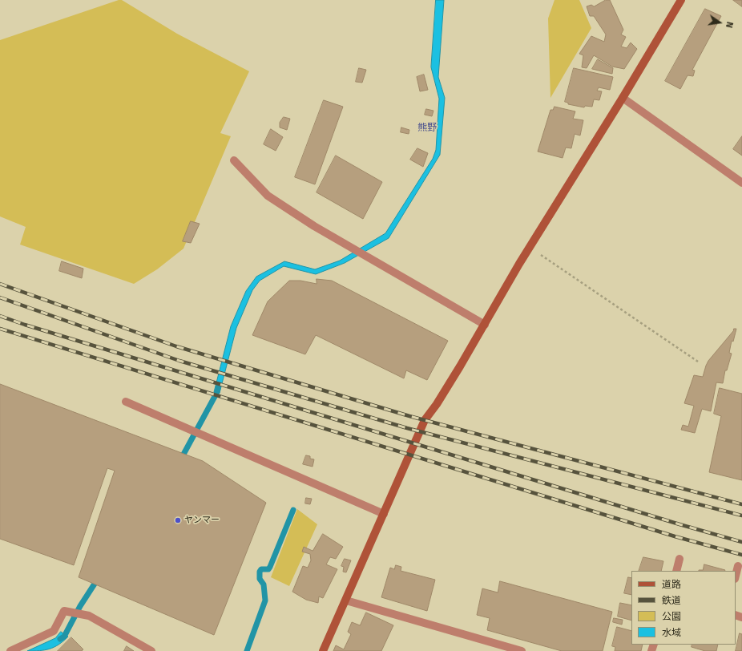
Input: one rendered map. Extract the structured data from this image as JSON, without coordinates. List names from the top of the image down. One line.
{"districts":["熊野"],"places":["ヤンマー"],"legend":["道路","鉄道","公園","水域"],"north":"right"}
